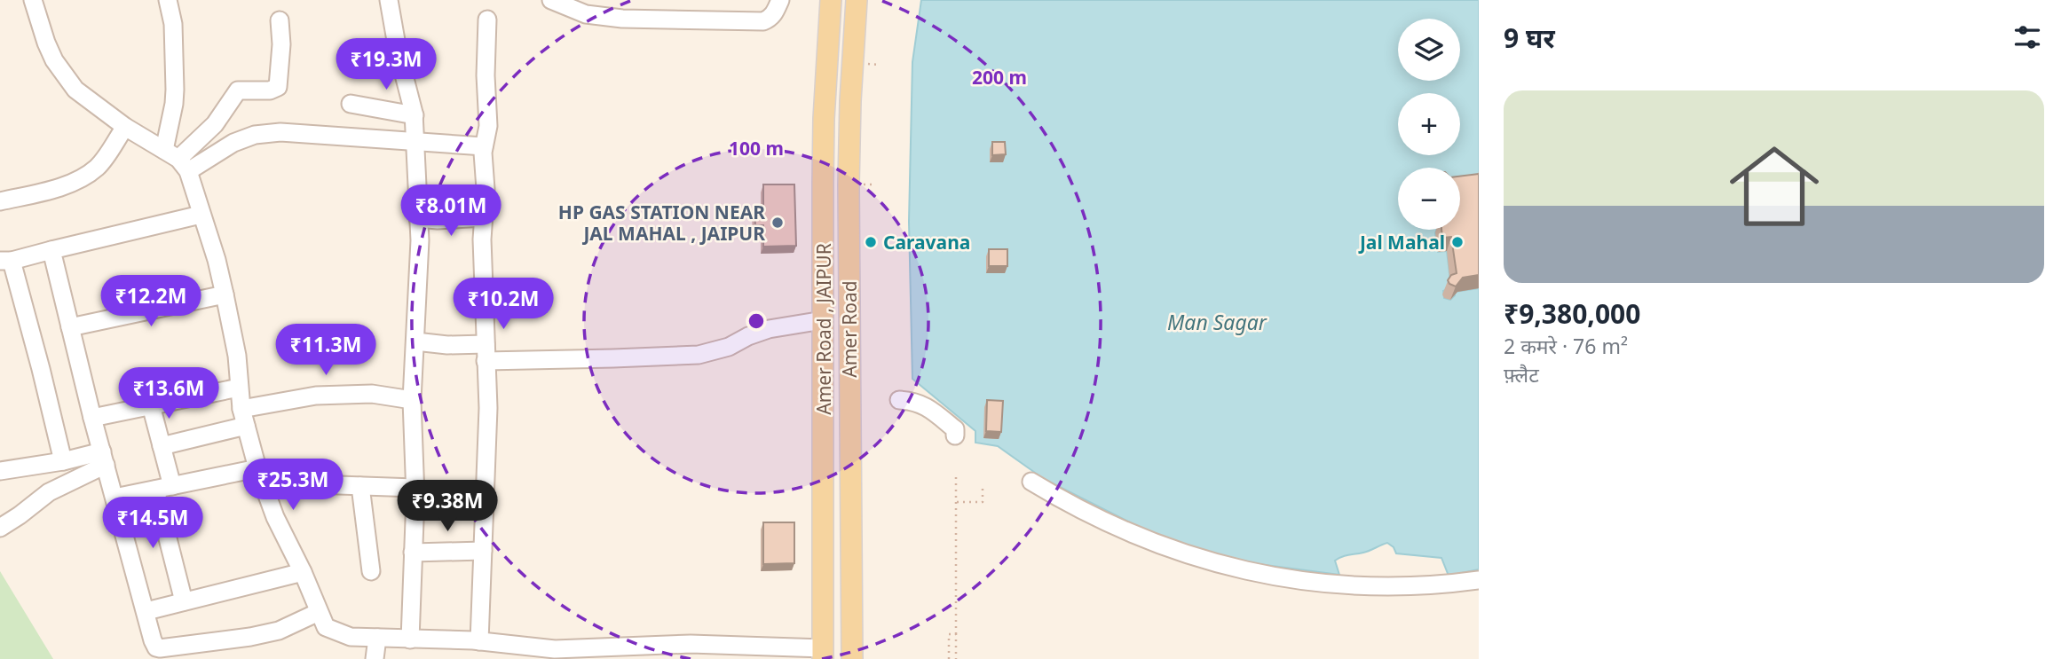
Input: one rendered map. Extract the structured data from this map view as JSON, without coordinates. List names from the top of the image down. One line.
{"streets":{"main road":["Amer Road , JAIPUR","Amer Road"]},"water":["Man Sagar"],"places":["HP GAS STATION NEAR JAL MAHAL , JAIPUR","Caravana","Jal Mahal"],"page":{"heading":"9 घर","map_buttons":["+","−"],"price":["₹19.3M","₹8.01M","₹12.2M","₹10.2M","₹11.3M","₹13.6M","₹25.3M","₹9.38M","₹14.5M"],"list":[{"name":"₹9,380,000","note":"2 कमरे · 76 m² · फ़्लैट"}]},"rings":["200 m","100 m"]}
